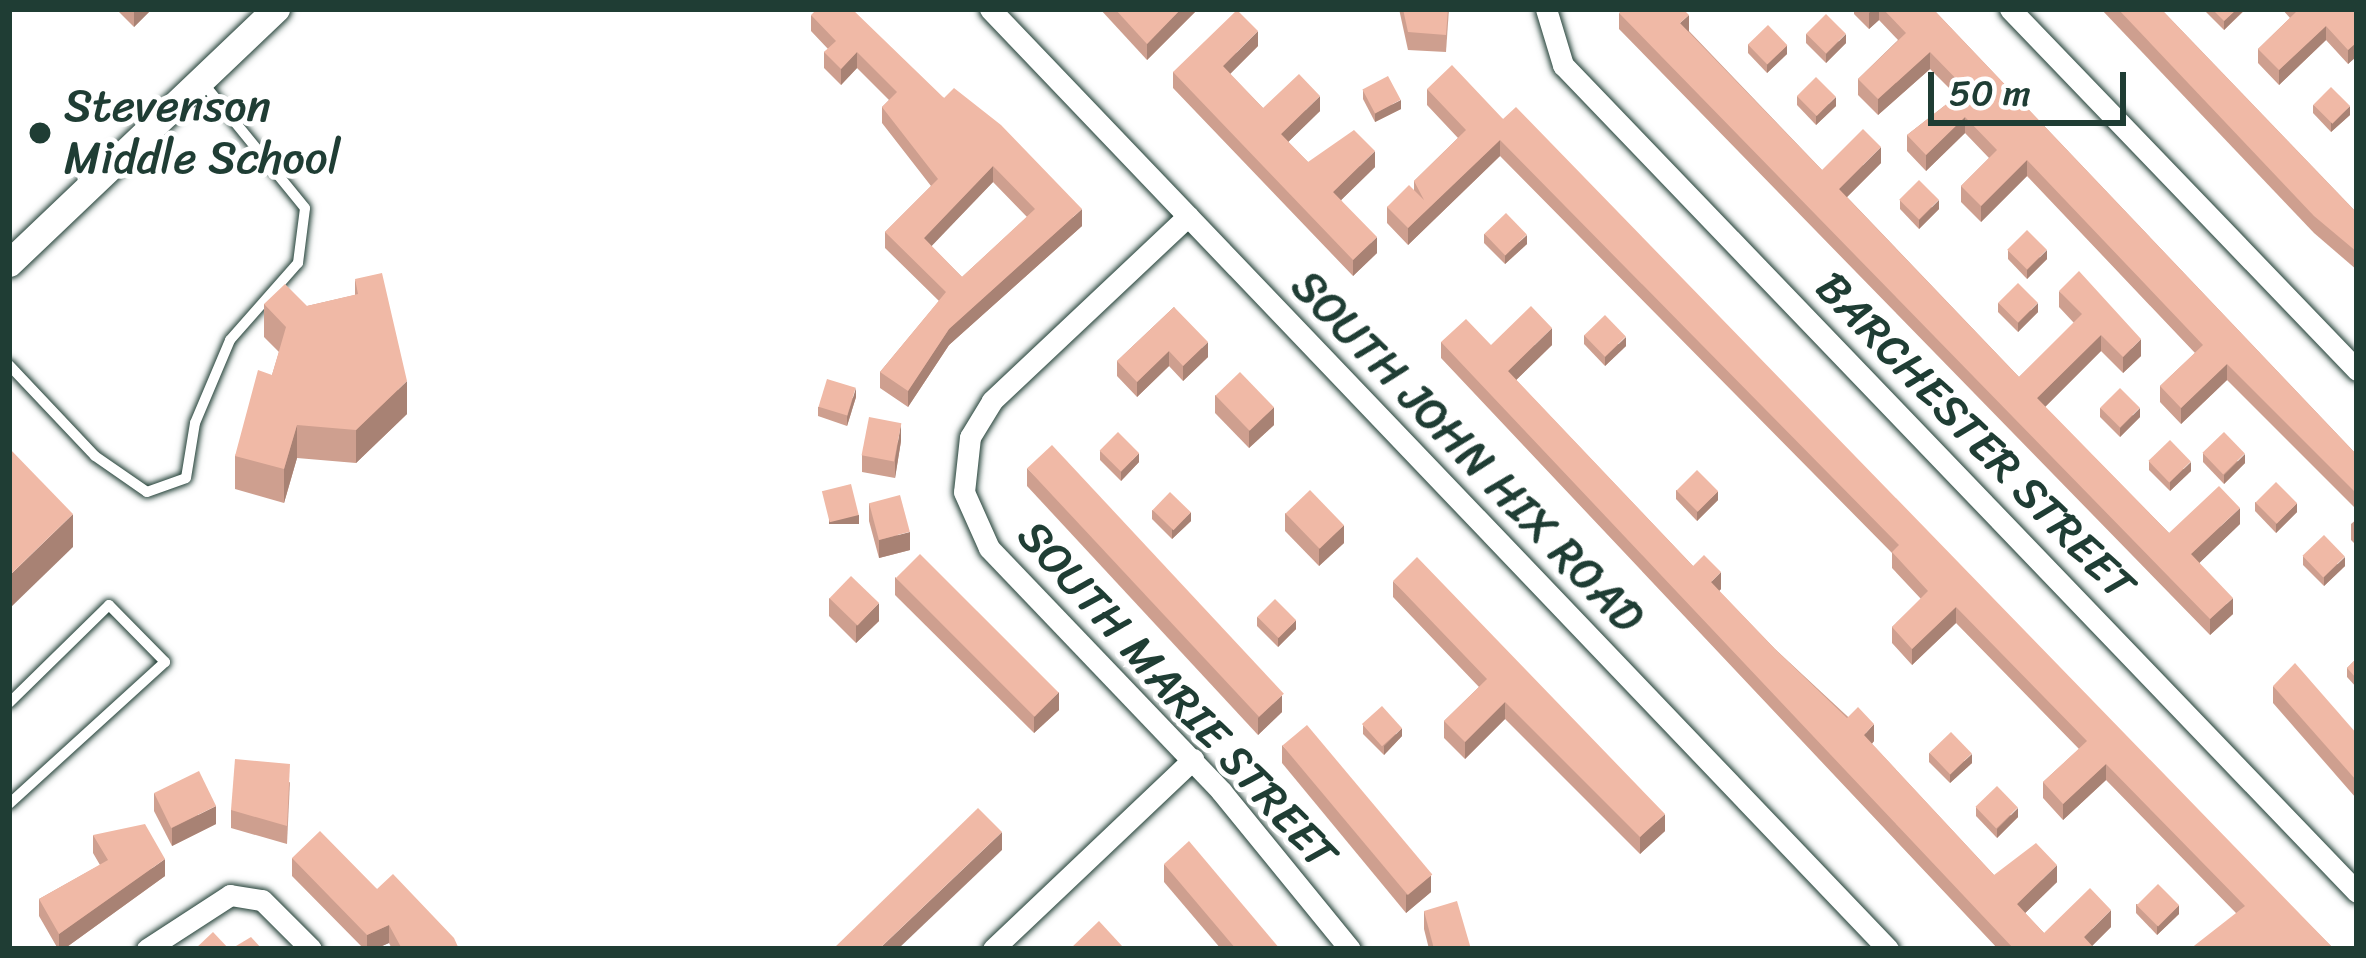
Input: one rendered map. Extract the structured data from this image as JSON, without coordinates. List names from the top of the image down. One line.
{"streets":{"street":["BARCHESTER STREET","SOUTH JOHN HIX ROAD","SOUTH MARIE STREET"]},"crossings":[["SOUTH JOHN HIX ROAD","SOUTH MARIE STREET"]],"places":["Stevenson Middle School"],"scale_bar":"50 m"}
